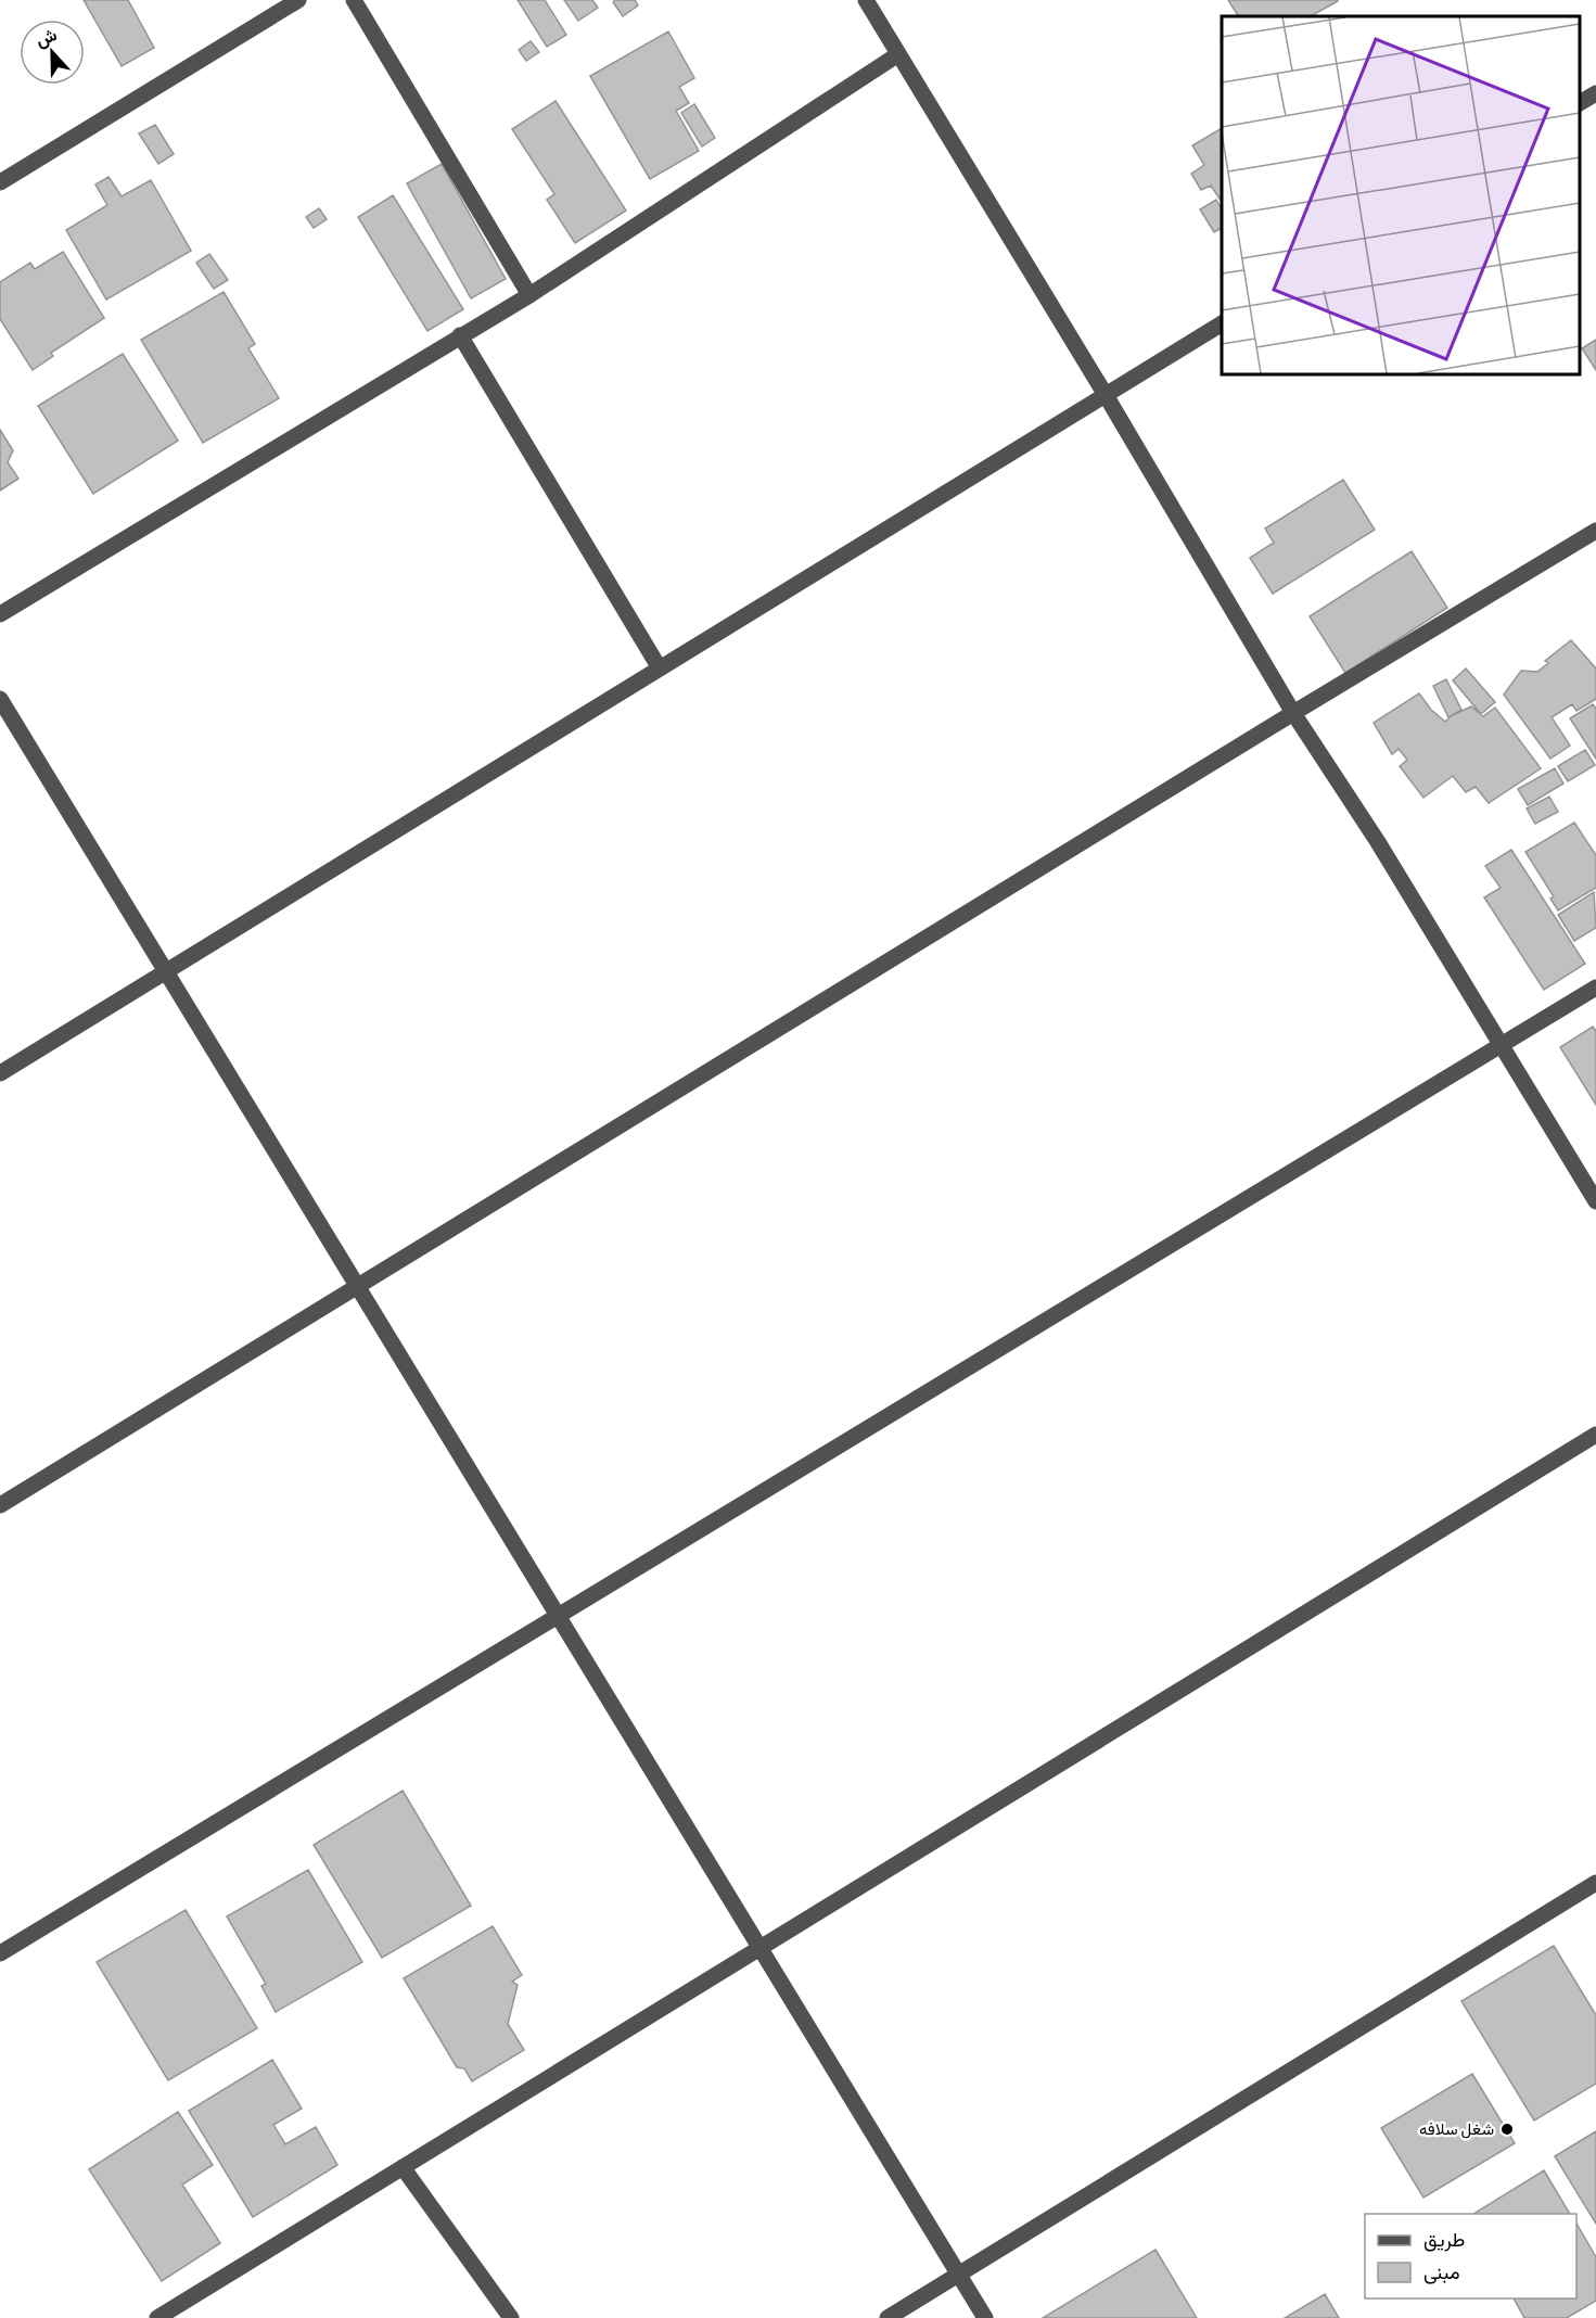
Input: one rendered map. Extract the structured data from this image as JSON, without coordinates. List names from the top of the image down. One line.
{"places":["شغل سلافه"],"legend":["طريق","مبنى"],"north":"top"}
